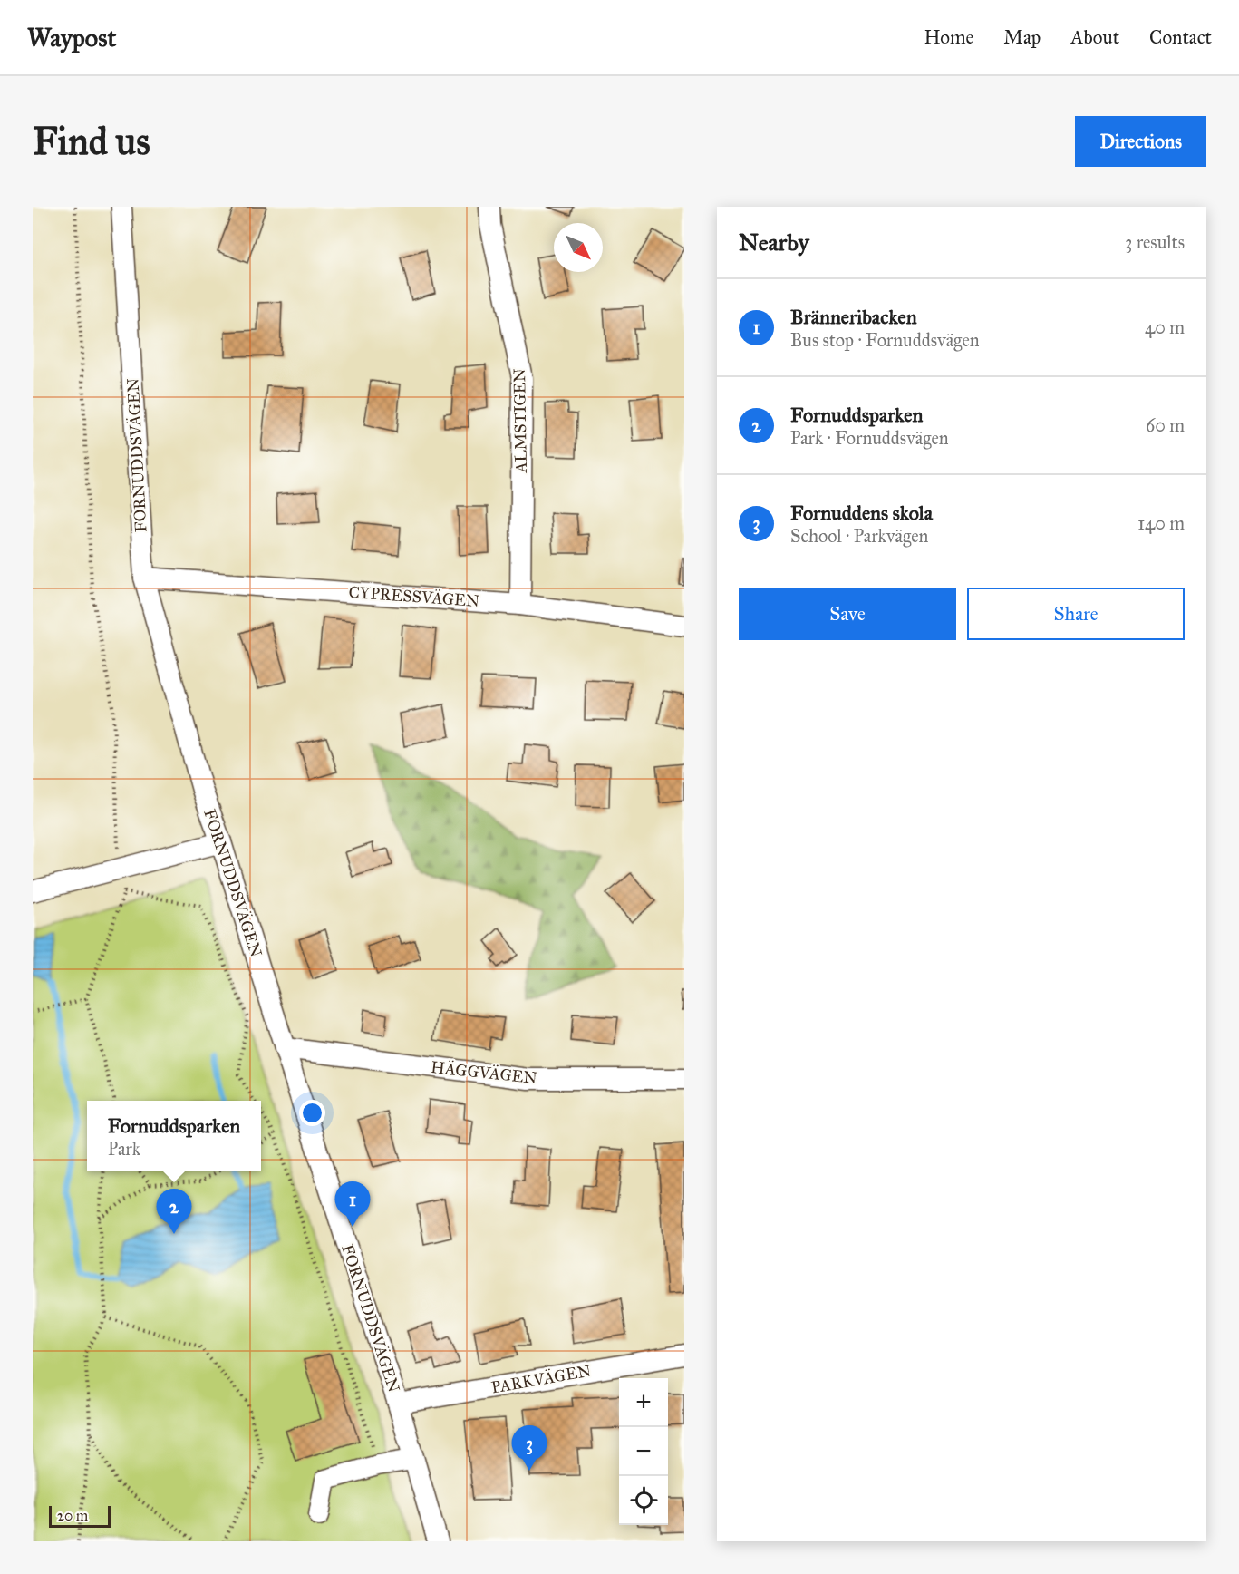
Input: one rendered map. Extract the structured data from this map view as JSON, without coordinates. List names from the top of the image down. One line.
{"streets":{"street":["ALMSTIGEN","FORNUDDSVÄGEN","CYPRESSVÄGEN","HÄGGVÄGEN","PARKVÄGEN"]},"crossings":[["ALMSTIGEN","CYPRESSVÄGEN"],["FORNUDDSVÄGEN","CYPRESSVÄGEN"],["FORNUDDSVÄGEN","HÄGGVÄGEN"],["FORNUDDSVÄGEN","PARKVÄGEN"]],"scale_bar":"20 m","north":"bottom right","page":{"header":"Waypost","nav":["Home","Map","About","Contact"],"buttons":["Directions",["Save","Share"]],"title":"Find us","heading":["Nearby","3 results"],"list":[{"mark":"1","name":"Bränneribacken","note":"Bus stop · Fornuddsvägen","value":"40 m"},{"mark":"2","name":"Fornuddsparken","note":"Park · Fornuddsvägen","value":"60 m"},{"mark":"3","name":"Fornuddens skola","note":"School · Parkvägen","value":"140 m"}],"popup":["Fornuddsparken","Park"],"pins":["1","2","3"],"map_buttons":["+","−"],"scale":"20 m"}}
